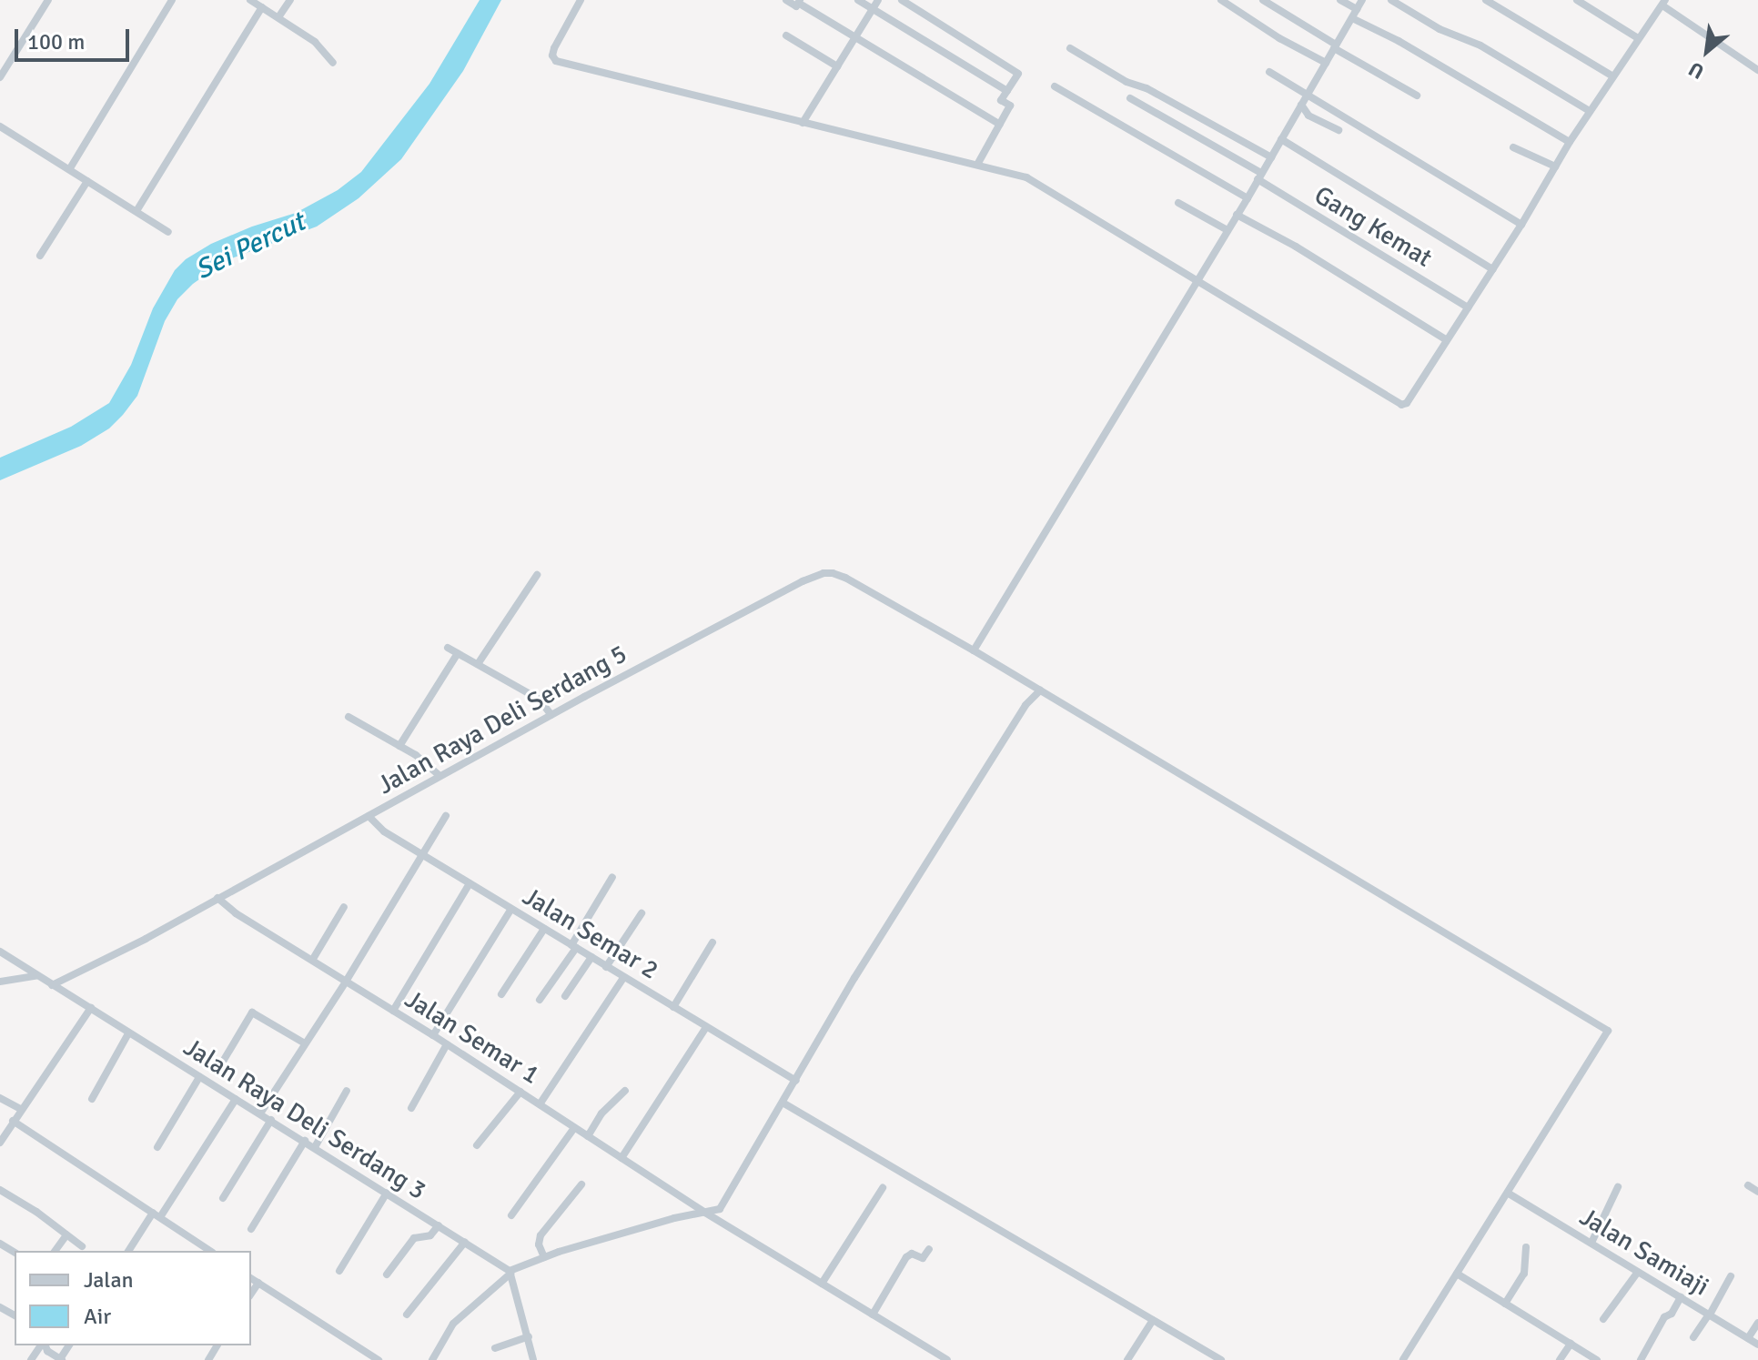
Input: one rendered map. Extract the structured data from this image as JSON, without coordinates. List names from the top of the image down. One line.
{"streets":{"street":["Gang Kemat","Jalan Raya Deli Serdang 5","Jalan Semar 2","Jalan Semar 1","Jalan Raya Deli Serdang 3","Jalan Samiaji"]},"crossings":[["Jalan Raya Deli Serdang 5","Jalan Semar 2"],["Jalan Raya Deli Serdang 5","Jalan Semar 1"],["Jalan Raya Deli Serdang 5","Jalan Raya Deli Serdang 3"],["Jalan Raya Deli Serdang 5","Jalan Samiaji"]],"water":["Sei Percut"],"legend":["Jalan","Air"],"scale_bar":"100 m","north":"bottom left"}
